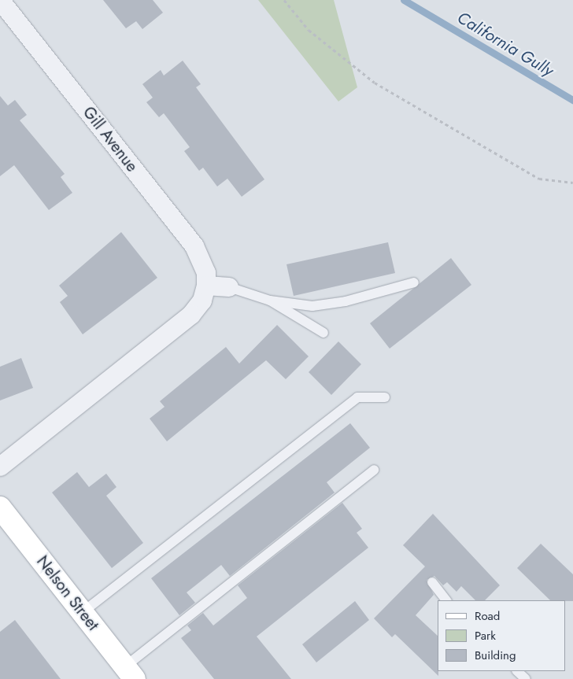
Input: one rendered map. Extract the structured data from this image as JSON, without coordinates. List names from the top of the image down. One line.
{"streets":{"street":["Gill Avenue","Nelson Street"]},"water":["California Gully"],"legend":["Road","Park","Building"]}
